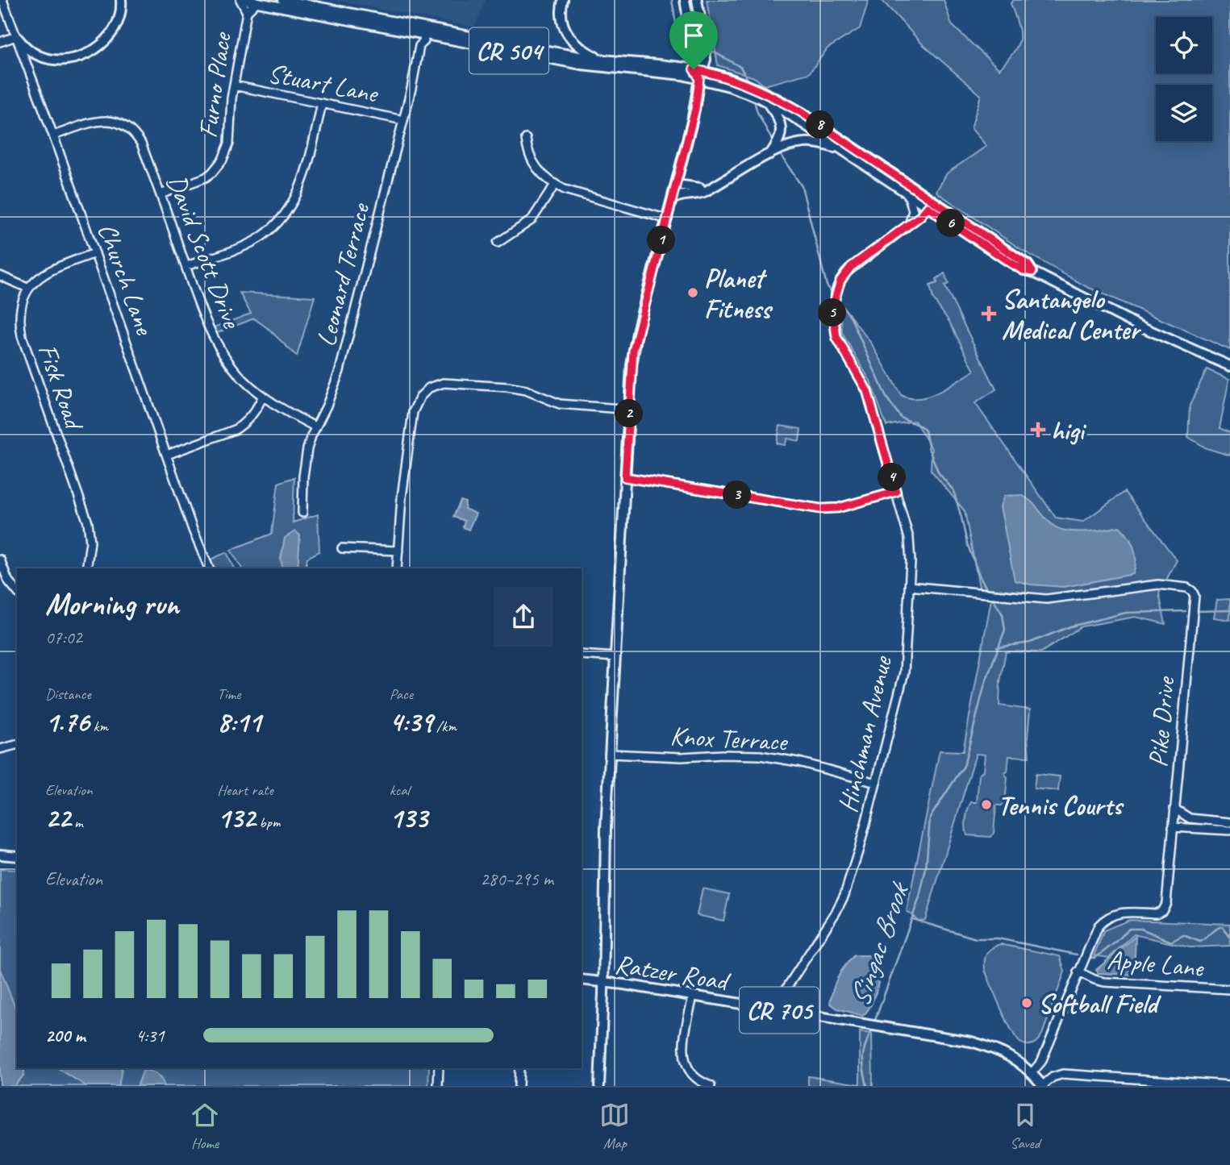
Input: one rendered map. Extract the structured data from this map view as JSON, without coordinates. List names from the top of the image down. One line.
{"streets":{"main road":["CR 504","Ratzer Road","CR 705"],"street":["Stuart Lane","Furno Place","David Scott Drive","Leonard Terrace","Church Lane","Fisk Road","Pike Drive","Hinchman Avenue","Knox Terrace","Apple Lane"]},"crossings":[["CR 504","Furno Place"],["CR 504","Leonard Terrace"],["CR 504","Hinchman Avenue"],["Stuart Lane","Furno Place"],["Stuart Lane","Leonard Terrace"],["Furno Place","David Scott Drive"],["David Scott Drive","Leonard Terrace"],["David Scott Drive","Church Lane"],["Church Lane","Fisk Road"],["Pike Drive","Hinchman Avenue"],["Pike Drive","Apple Lane"],["Pike Drive","Ratzer Road"],["Hinchman Avenue","Knox Terrace"],["Hinchman Avenue","Ratzer Road"]],"water":["Singac Brook"],"places":{"other":["Planet Fitness","Tennis Courts","Softball Field"],"health":["Santangelo Medical Center","higi"]},"page":{"pins":["8","6","1","5","2","4","3"],"heading":["Morning run","07:02"],"stats":[["Distance","1.76 km"],["Time","8:11"],["Pace","4:39 /km"],["Elevation","22 m"],["Heart rate","132 bpm"],["kcal","133"]],"chart":["Elevation","280–295 m"],"list":[{"name":"200 m","note":"4:31"}],"tabs":["Home","Map","Saved"]}}
